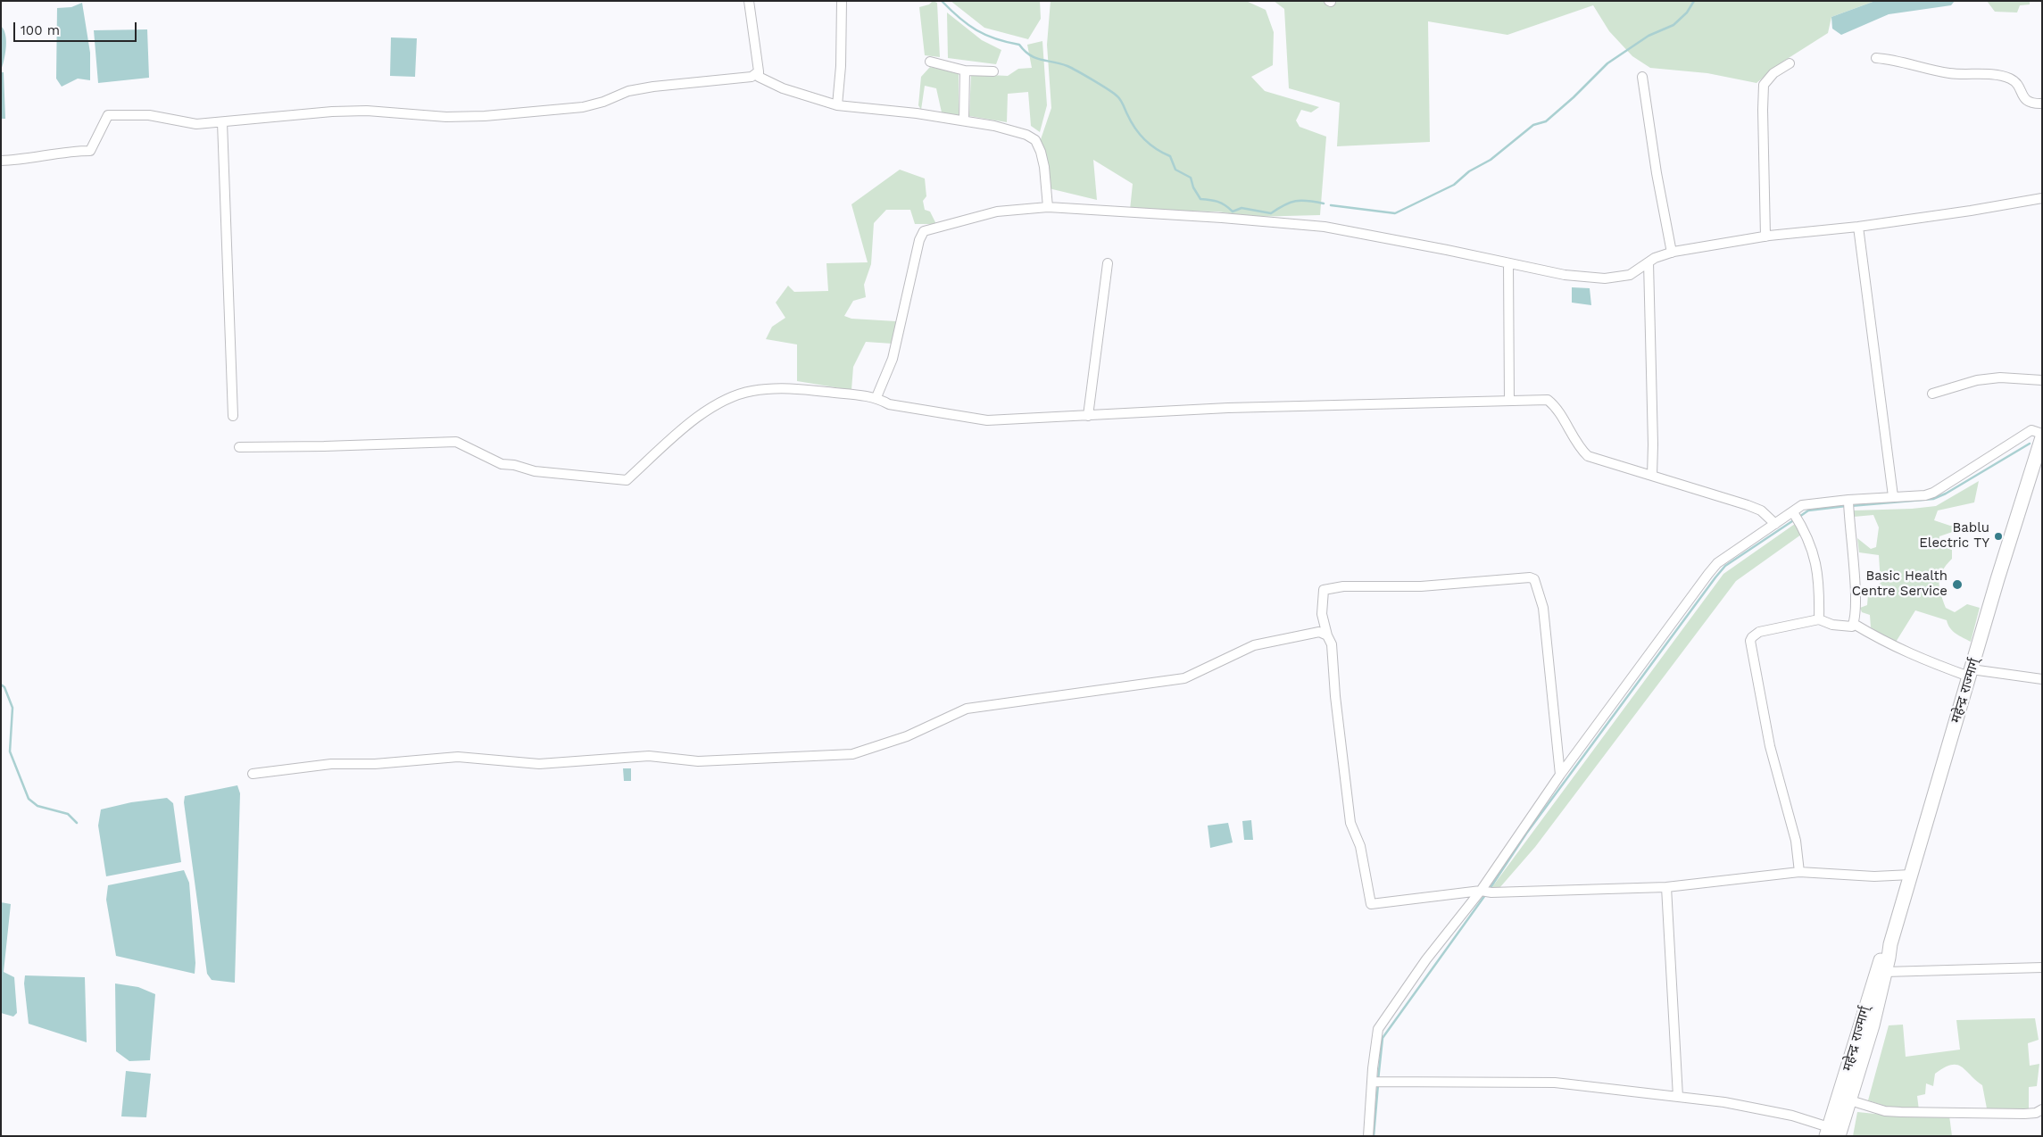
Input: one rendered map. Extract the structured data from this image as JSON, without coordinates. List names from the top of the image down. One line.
{"streets":{"highway":["महेन्द्र राज्मार्ग्"]},"places":["Bablu Electric TY","Basic Health Centre Service"],"scale_bar":"100 m"}
